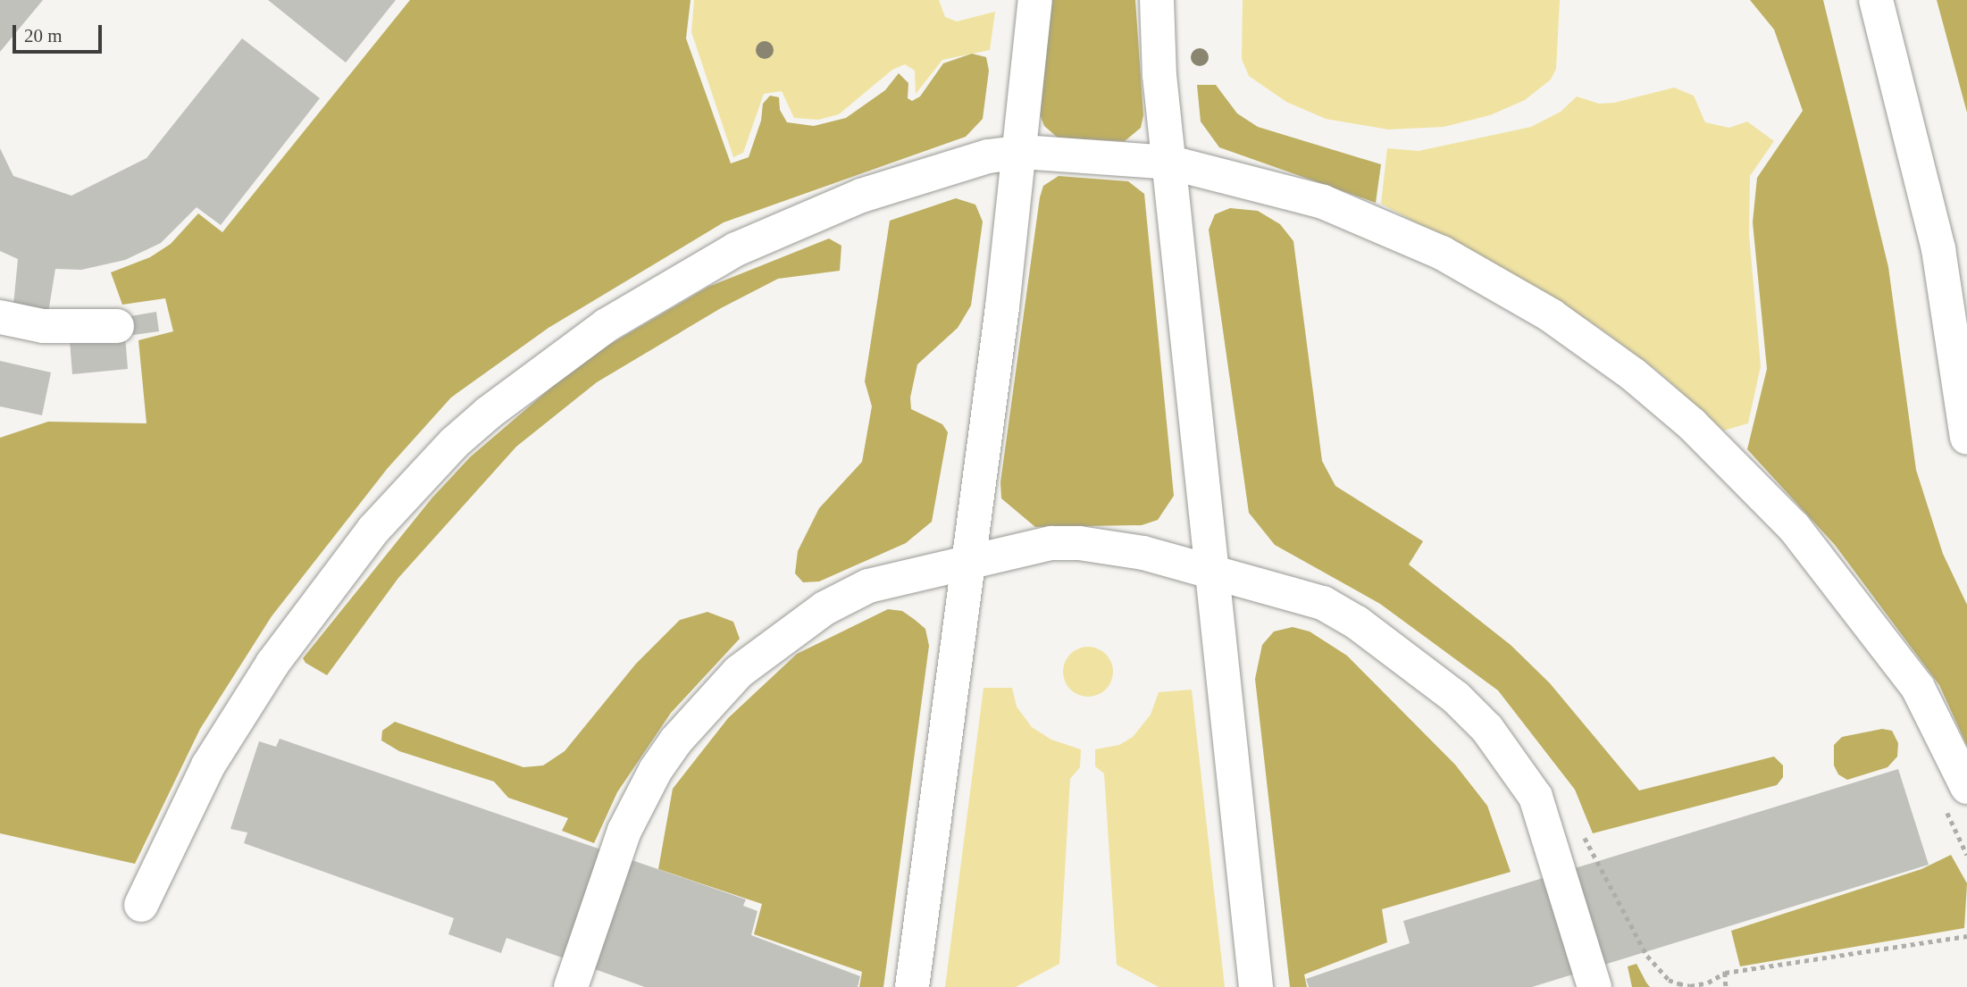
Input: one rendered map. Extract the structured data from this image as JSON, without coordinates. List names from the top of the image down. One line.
{"scale_bar":"20 m"}
